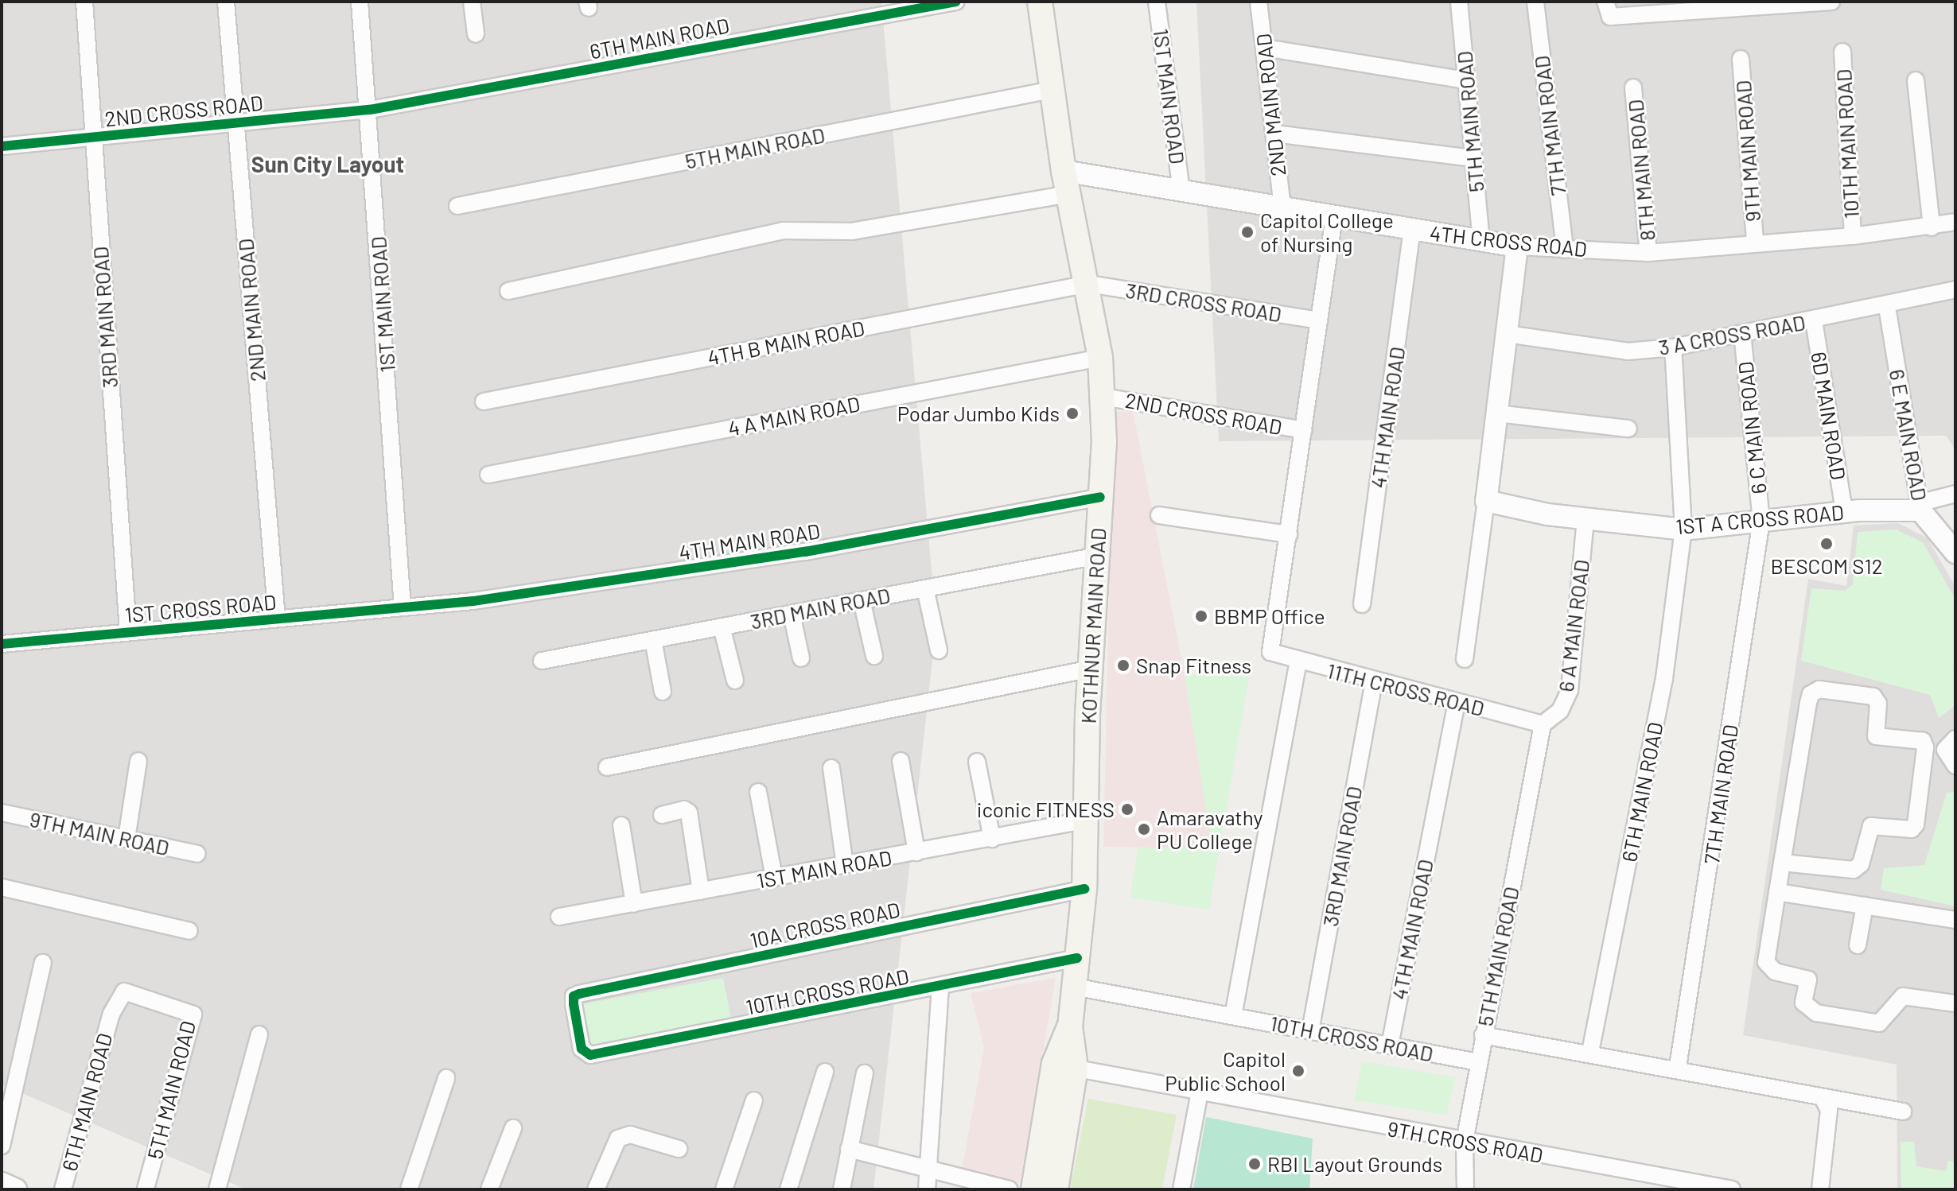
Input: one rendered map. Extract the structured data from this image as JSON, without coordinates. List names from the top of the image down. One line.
{"streets":{"main road":["KOTHNUR MAIN ROAD"],"street":["6TH MAIN ROAD","1ST MAIN ROAD","2ND MAIN ROAD","2ND CROSS ROAD","5TH MAIN ROAD","7TH MAIN ROAD","10TH MAIN ROAD","9TH MAIN ROAD","8TH MAIN ROAD","4TH CROSS ROAD","3RD CROSS ROAD","3RD MAIN ROAD","3 A CROSS ROAD","4TH B MAIN ROAD","4 A MAIN ROAD","6D MAIN ROAD","4TH MAIN ROAD","6 C MAIN ROAD","6 E MAIN ROAD","1ST A CROSS ROAD","1ST CROSS ROAD","6 A MAIN ROAD","11TH CROSS ROAD","10A CROSS ROAD","10TH CROSS ROAD","9TH CROSS ROAD"]},"crossings":[["6TH MAIN ROAD","1ST MAIN ROAD"],["6TH MAIN ROAD","2ND CROSS ROAD"],["6TH MAIN ROAD","5TH MAIN ROAD"],["6TH MAIN ROAD","3 A CROSS ROAD"],["6TH MAIN ROAD","1ST A CROSS ROAD"],["1ST MAIN ROAD","2ND CROSS ROAD"],["1ST MAIN ROAD","4TH CROSS ROAD"],["1ST MAIN ROAD","4TH MAIN ROAD"],["1ST MAIN ROAD","1ST CROSS ROAD"],["1ST MAIN ROAD","KOTHNUR MAIN ROAD"],["2ND MAIN ROAD","2ND CROSS ROAD"],["2ND MAIN ROAD","4TH CROSS ROAD"],["2ND MAIN ROAD","1ST CROSS ROAD"],["2ND CROSS ROAD","3RD MAIN ROAD"],["2ND CROSS ROAD","KOTHNUR MAIN ROAD"],["5TH MAIN ROAD","4TH CROSS ROAD"],["5TH MAIN ROAD","KOTHNUR MAIN ROAD"],["5TH MAIN ROAD","6 A MAIN ROAD"],["5TH MAIN ROAD","11TH CROSS ROAD"],["5TH MAIN ROAD","10TH CROSS ROAD"],["5TH MAIN ROAD","9TH CROSS ROAD"],["7TH MAIN ROAD","4TH CROSS ROAD"],["7TH MAIN ROAD","6 C MAIN ROAD"],["7TH MAIN ROAD","1ST A CROSS ROAD"],["10TH MAIN ROAD","4TH CROSS ROAD"],["9TH MAIN ROAD","4TH CROSS ROAD"],["8TH MAIN ROAD","4TH CROSS ROAD"],["4TH CROSS ROAD","4TH MAIN ROAD"],["4TH CROSS ROAD","KOTHNUR MAIN ROAD"],["3RD CROSS ROAD","4TH B MAIN ROAD"],["3RD CROSS ROAD","KOTHNUR MAIN ROAD"],["3RD MAIN ROAD","1ST CROSS ROAD"],["3RD MAIN ROAD","KOTHNUR MAIN ROAD"],["3RD MAIN ROAD","11TH CROSS ROAD"],["3RD MAIN ROAD","10TH CROSS ROAD"],["3 A CROSS ROAD","6D MAIN ROAD"],["3 A CROSS ROAD","6 C MAIN ROAD"],["3 A CROSS ROAD","6 E MAIN ROAD"],["4TH B MAIN ROAD","KOTHNUR MAIN ROAD"],["4 A MAIN ROAD","KOTHNUR MAIN ROAD"],["6D MAIN ROAD","1ST A CROSS ROAD"],["4TH MAIN ROAD","1ST CROSS ROAD"],["4TH MAIN ROAD","KOTHNUR MAIN ROAD"],["4TH MAIN ROAD","11TH CROSS ROAD"],["4TH MAIN ROAD","10TH CROSS ROAD"],["6 C MAIN ROAD","1ST A CROSS ROAD"],["6 E MAIN ROAD","1ST A CROSS ROAD"],["1ST A CROSS ROAD","6 A MAIN ROAD"],["KOTHNUR MAIN ROAD","10A CROSS ROAD"],["KOTHNUR MAIN ROAD","10TH CROSS ROAD"],["KOTHNUR MAIN ROAD","9TH CROSS ROAD"],["6 A MAIN ROAD","11TH CROSS ROAD"],["10A CROSS ROAD","10TH CROSS ROAD"]],"districts":["Sun City Layout"],"places":["Capitol College of Nursing","Podar Jumbo Kids","BESCOM S12","BBMP Office","Snap Fitness","iconic FITNESS","Amaravathy PU College","Capitol Public School","RBI Layout Grounds"]}
